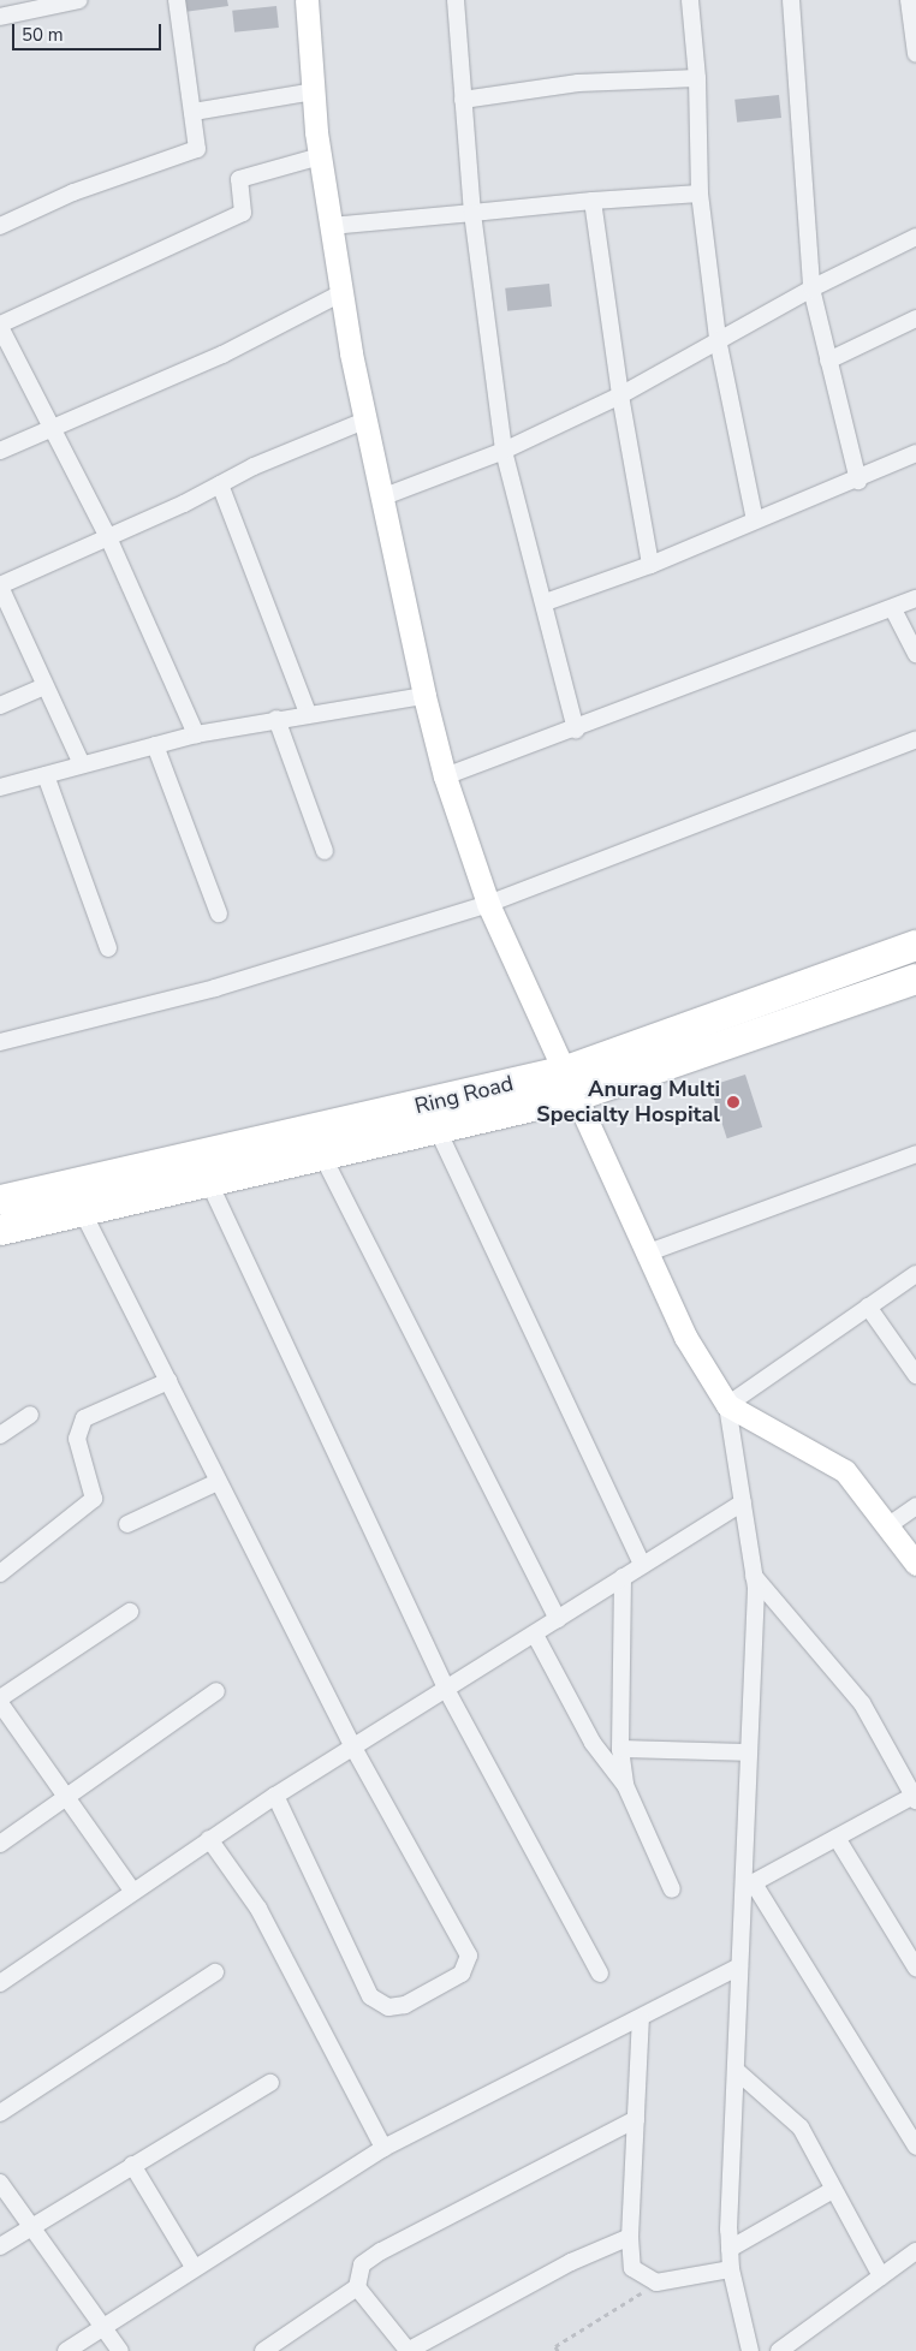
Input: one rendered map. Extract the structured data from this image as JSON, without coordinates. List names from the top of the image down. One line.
{"streets":{"highway":["Ring Road"]},"places":["Anurag Multi Specialty Hospital"],"scale_bar":"50 m"}
